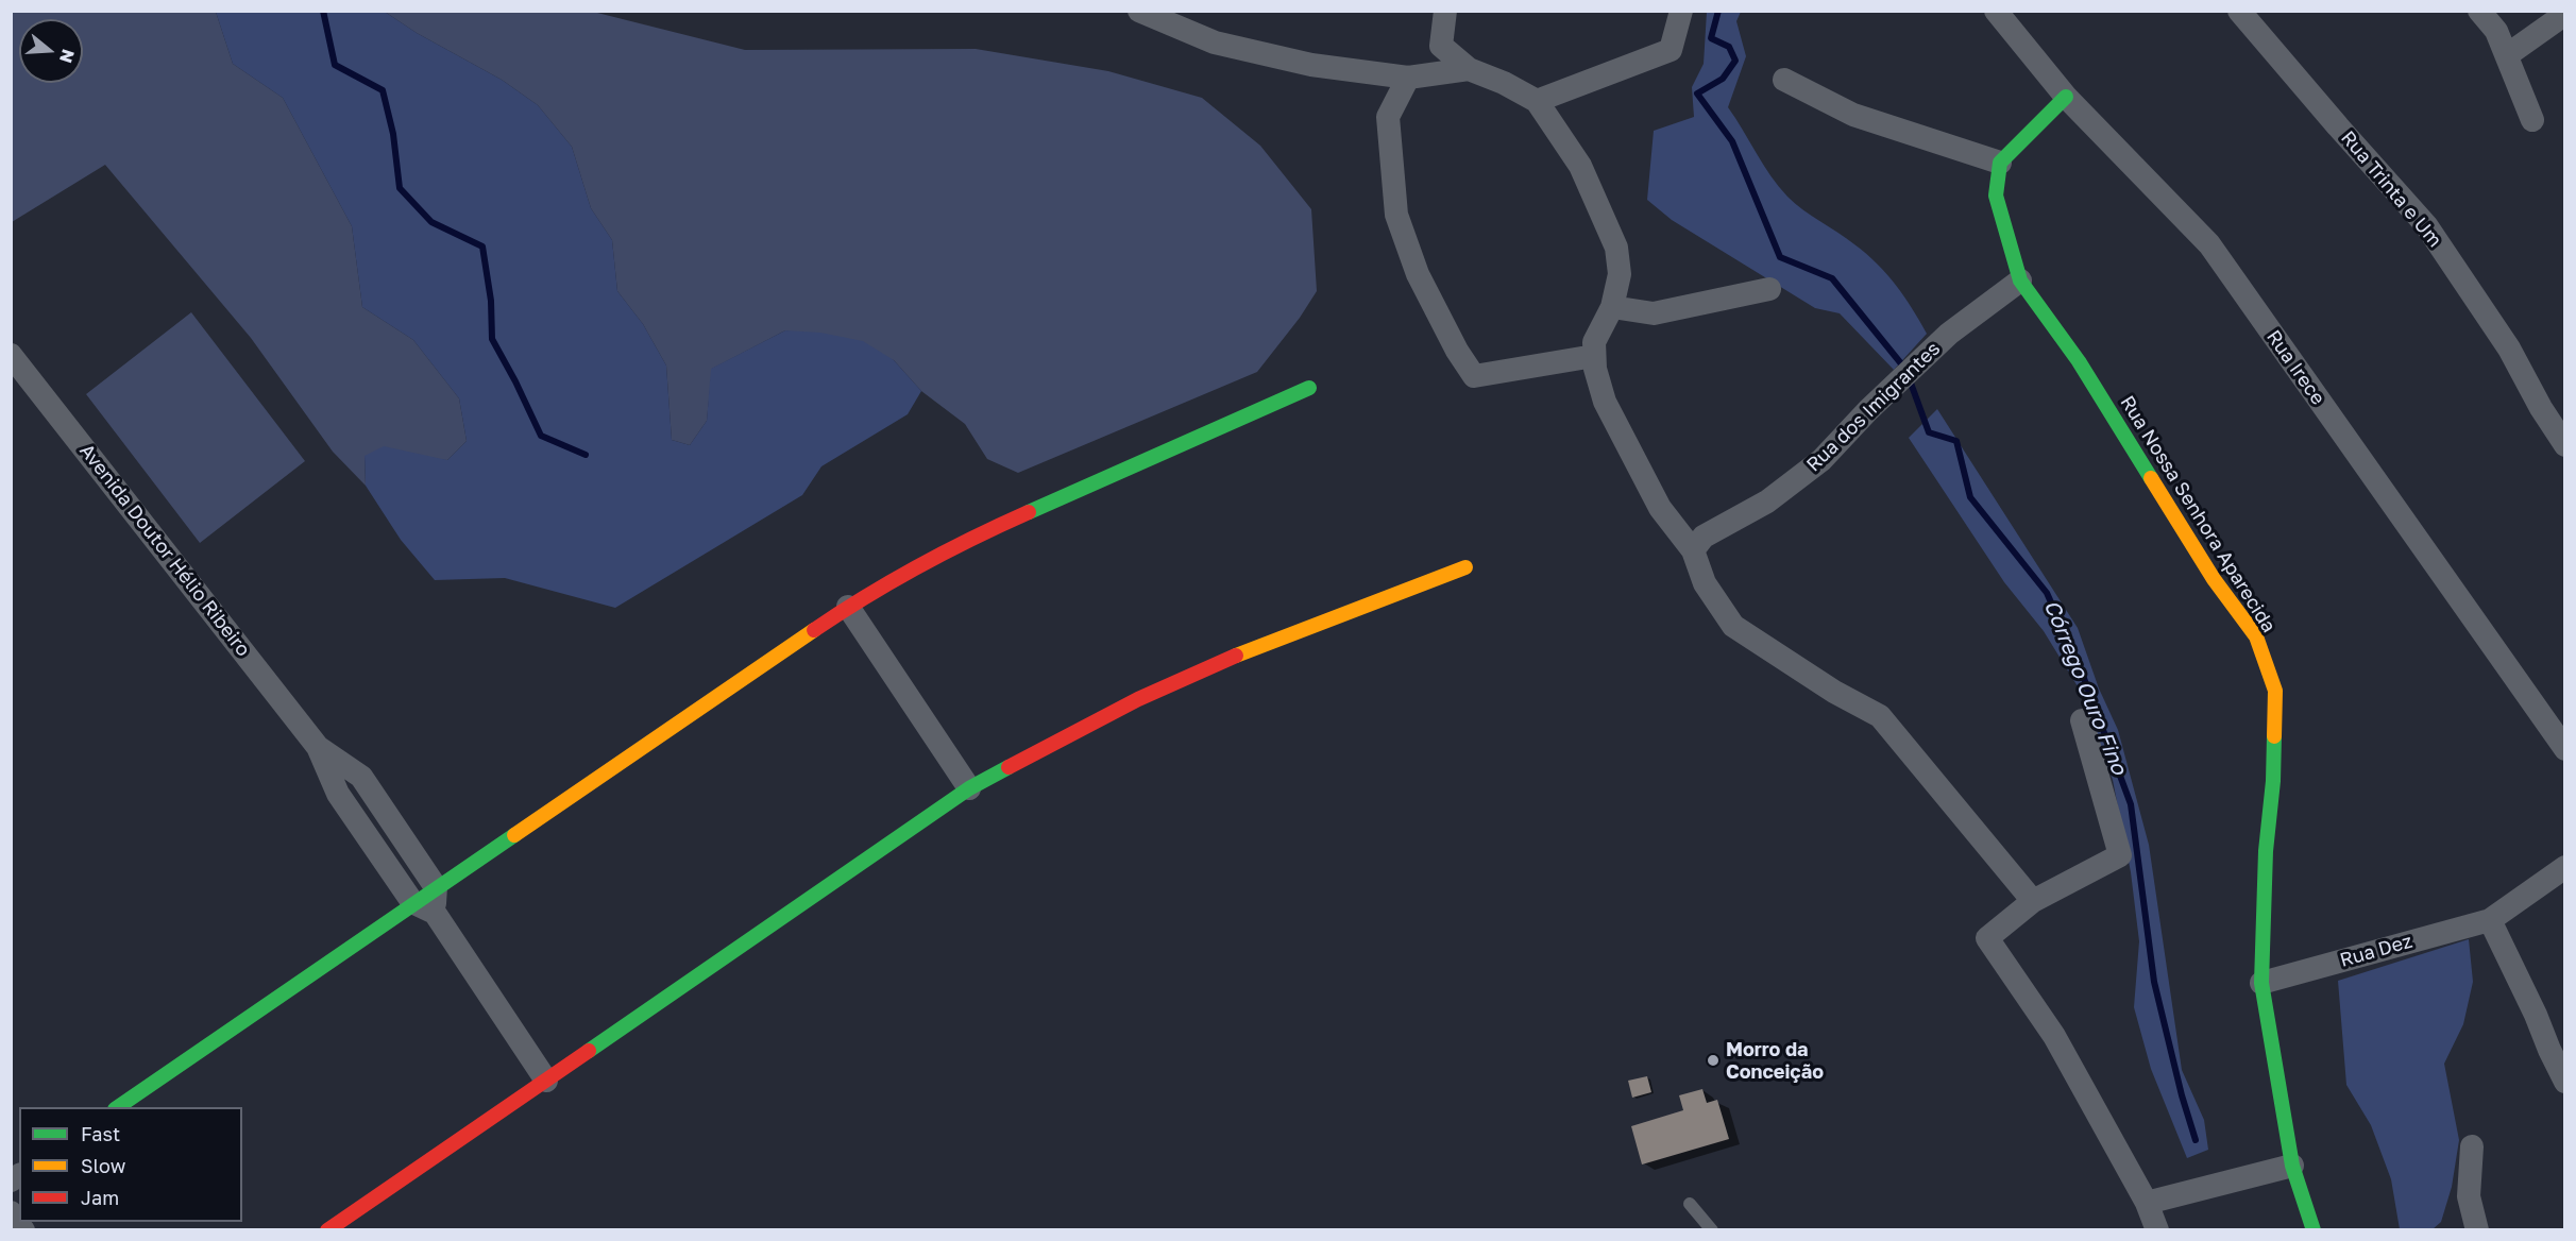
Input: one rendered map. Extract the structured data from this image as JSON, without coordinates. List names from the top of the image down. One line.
{"streets":{"street":["Rua Trinta e Um","Rua Irece","Rua dos Imigrantes","Rua Nossa Senhora Aparecida","Avenida Doutor Hélio Ribeiro","Rua Dez"]},"crossings":[["Rua dos Imigrantes","Rua Nossa Senhora Aparecida"],["Rua Nossa Senhora Aparecida","Rua Dez"]],"water":["Córrego Ouro Fino"],"places":["Morro da Conceição"],"legend":["Fast","Slow","Jam"],"north":"right"}
